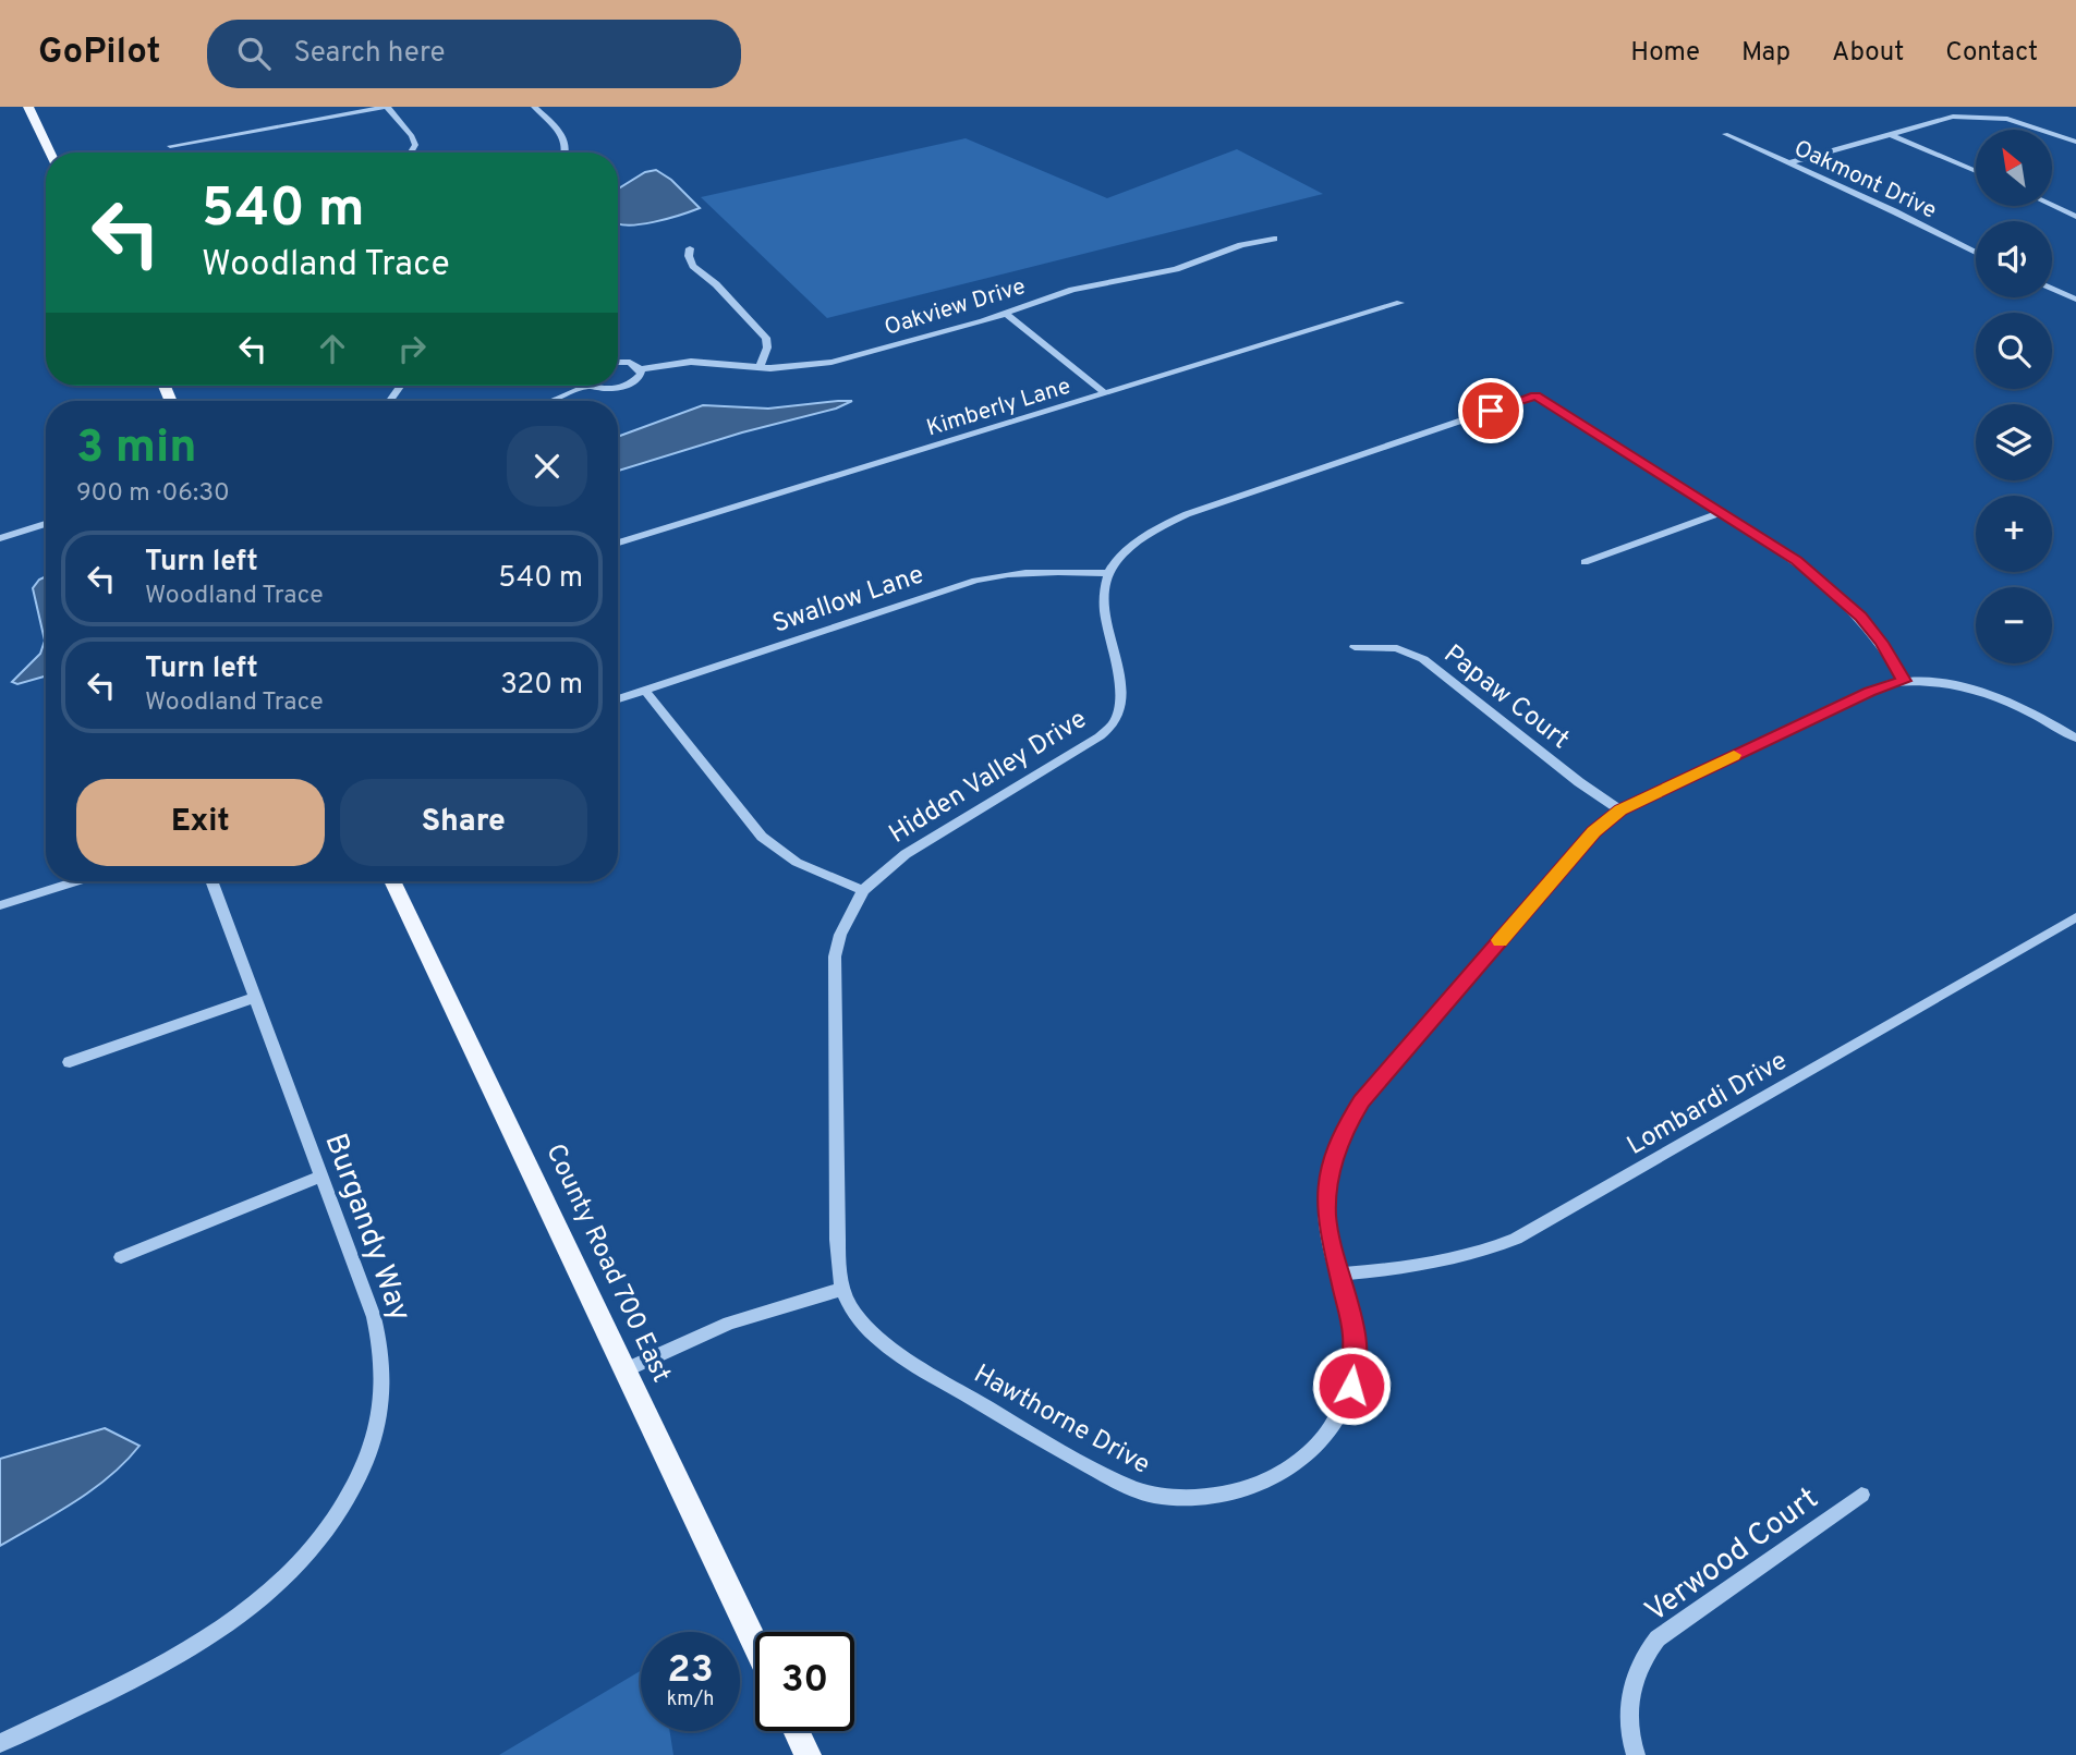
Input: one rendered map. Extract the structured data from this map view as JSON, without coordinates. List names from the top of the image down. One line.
{"streets":{"main road":["County Road 700 East"],"street":["Oakmont Drive","Oakview Drive","Kimberly Lane","Swallow Lane","Papaw Court","Hidden Valley Drive","Lombardi Drive","Burgandy Way","Hawthorne Drive","Verwood Court"]},"crossings":[["Swallow Lane","Hidden Valley Drive"],["Papaw Court","Hawthorne Drive"],["Hidden Valley Drive","Hawthorne Drive"],["Lombardi Drive","Hawthorne Drive"]],"north":"top left","page":{"header":"GoPilot","search":"Search here","nav":["Home","Map","About","Contact"],"map_buttons":["+","−"],"turn":["540 m","Woodland Trace"],"heading":["3 min","900 m · 06:30"],"list":[{"name":"Turn left","note":"Woodland Trace","value":"540 m"},{"name":"Turn left","note":"Woodland Trace","value":"320 m"}],"buttons":["Exit","Share"],"speed":"23 km/h","limit":"30"}}
